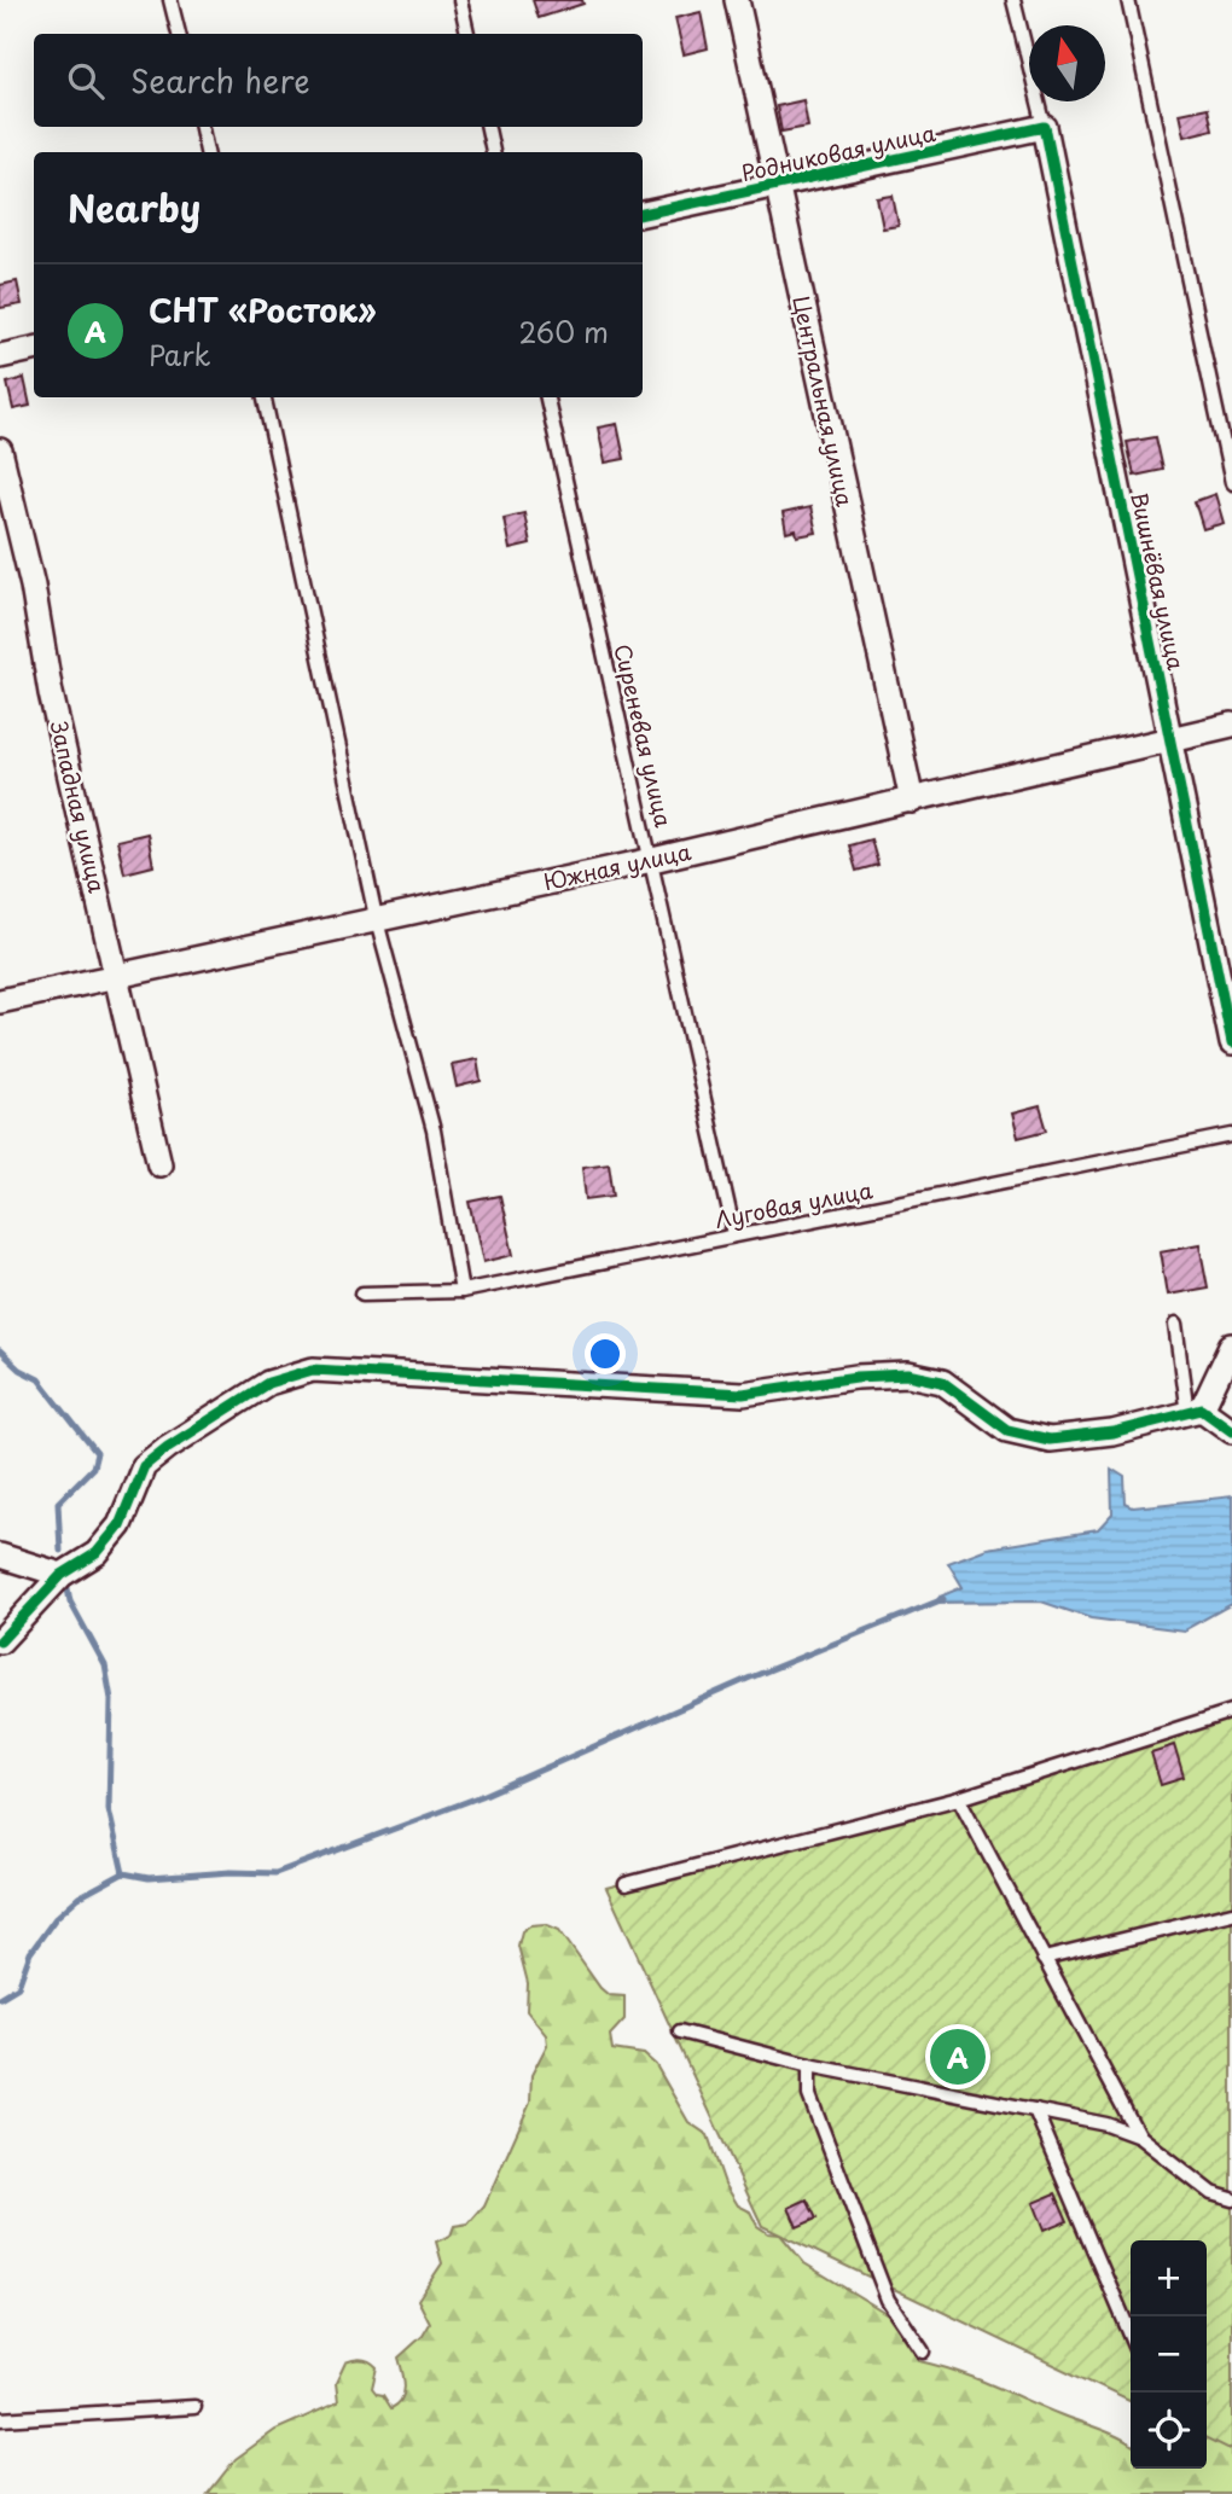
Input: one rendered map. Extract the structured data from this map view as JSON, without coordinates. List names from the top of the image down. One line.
{"streets":{"street":["Родниковая улица","Центральная улица","Вишнёвая улица","Западная улица","Южная улица"],"lane":["Сиреневая улица","Луговая улица"]},"crossings":[["Родниковая улица","Центральная улица"],["Родниковая улица","Вишнёвая улица"],["Центральная улица","Южная улица"],["Вишнёвая улица","Южная улица"],["Сиреневая улица","Южная улица"],["Сиреневая улица","Луговая улица"],["Западная улица","Южная улица"]],"north":"top","page":{"search":"Search here","heading":"Nearby","list":[{"mark":"A","name":"СНТ «Росток»","note":"Park","value":"260 m"}],"pins":"A","map_buttons":["+","−"]}}
